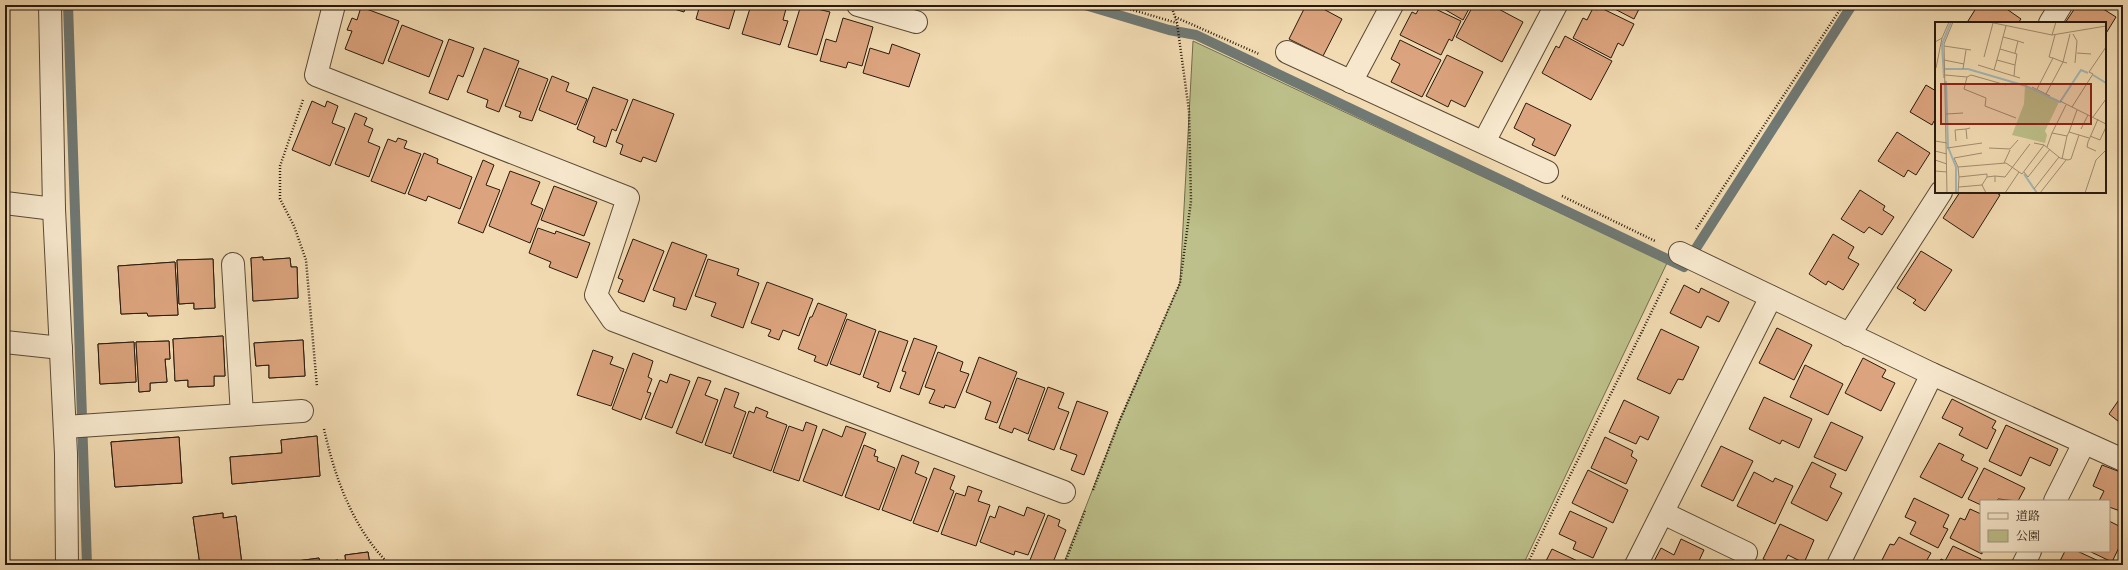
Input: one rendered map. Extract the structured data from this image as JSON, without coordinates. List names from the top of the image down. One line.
{"legend":["道路","公園"]}
